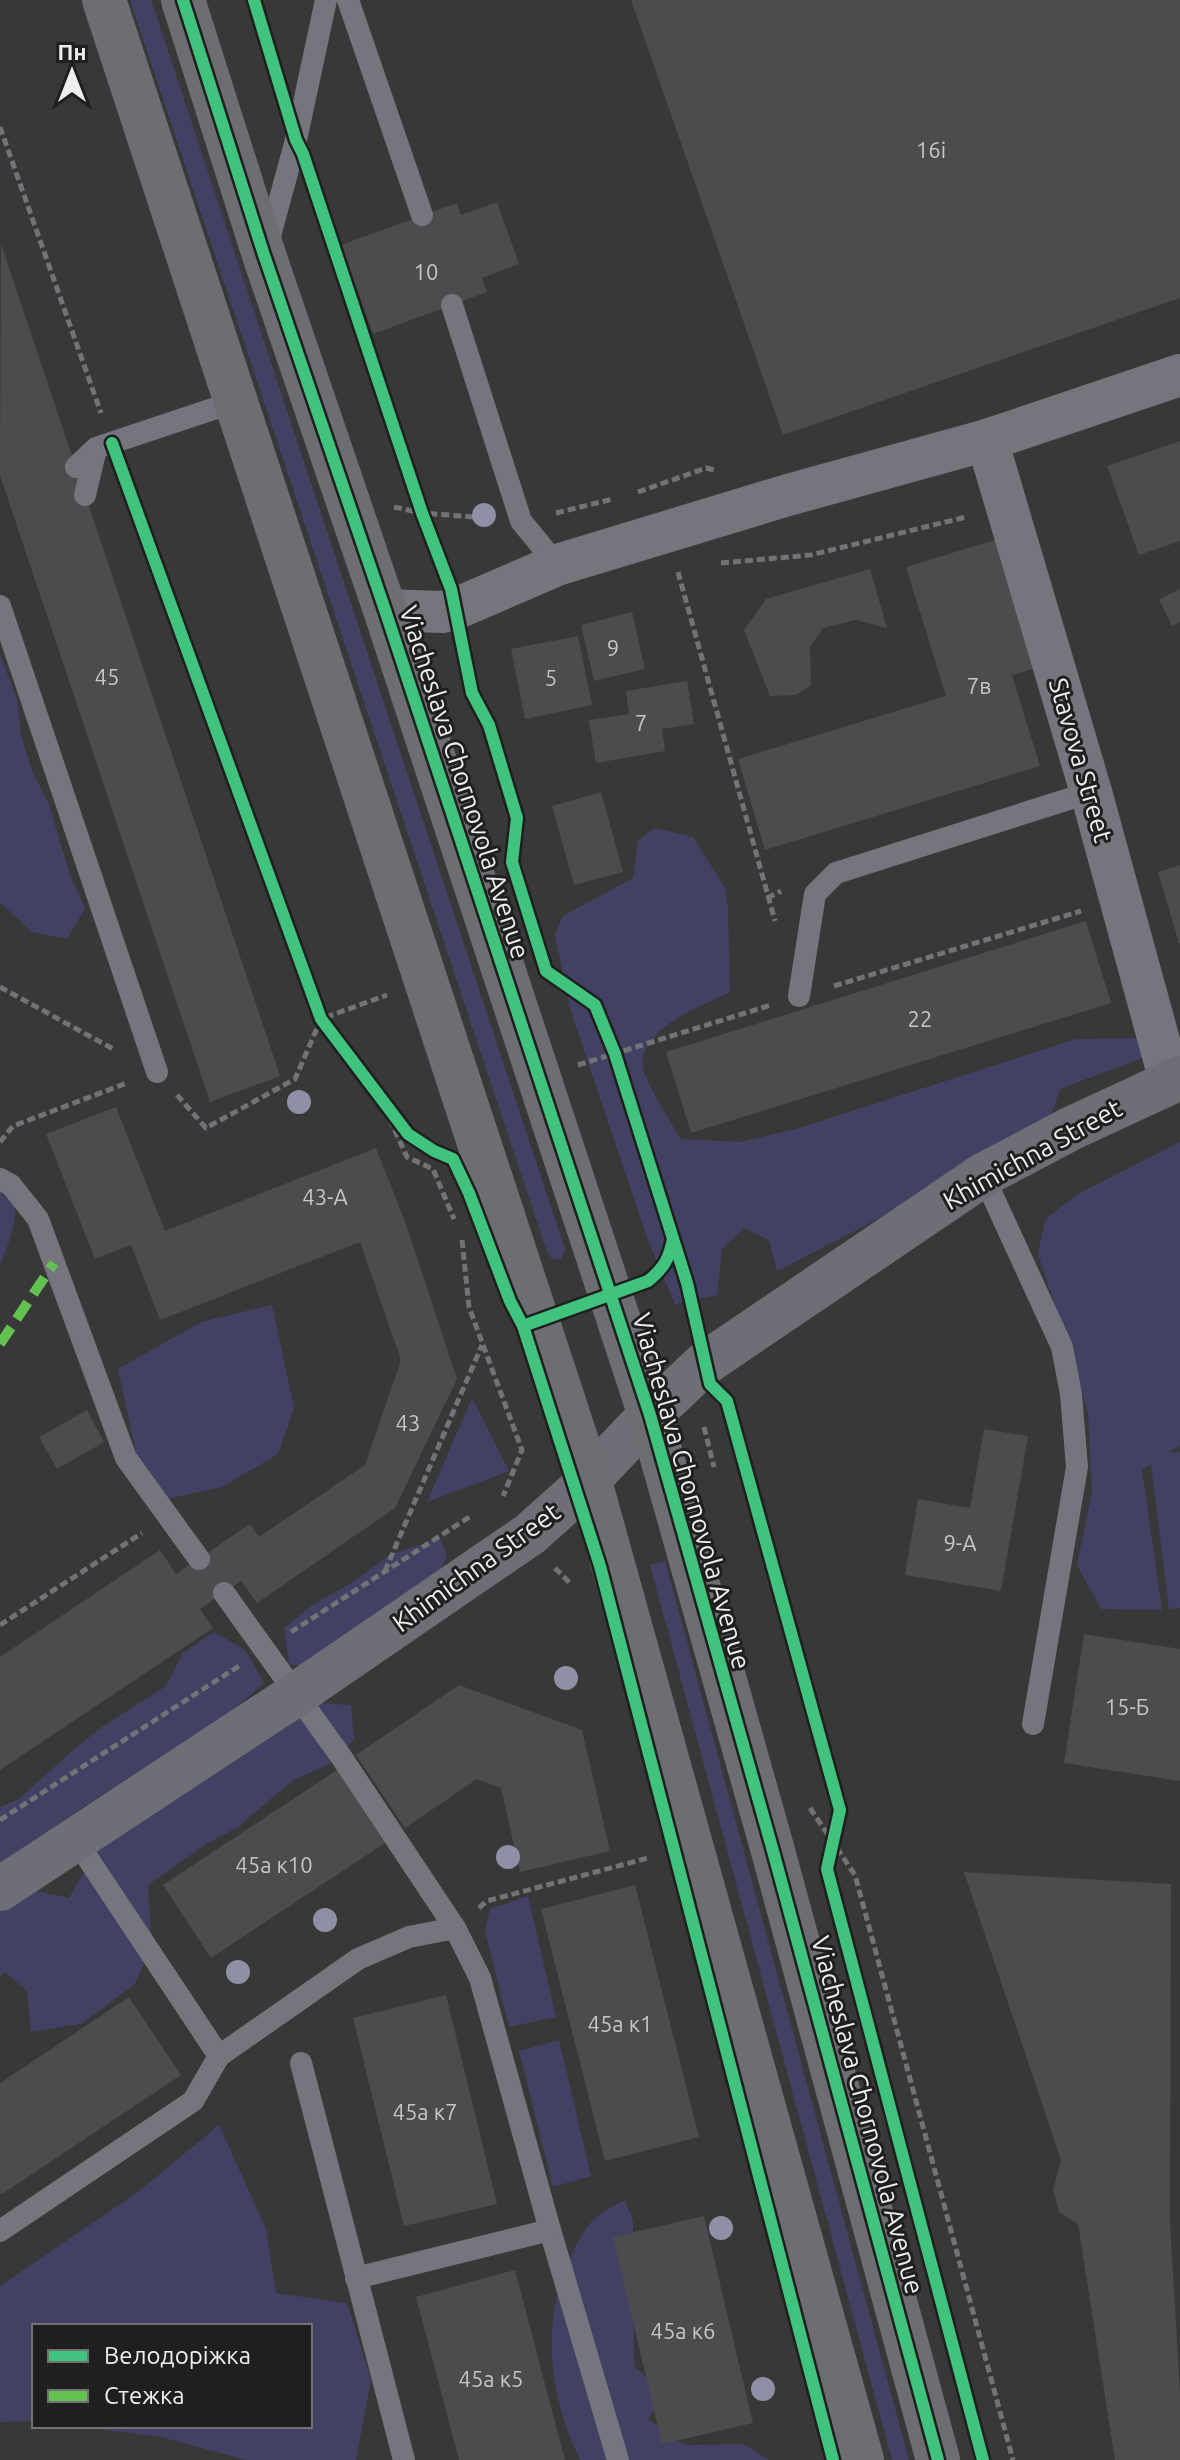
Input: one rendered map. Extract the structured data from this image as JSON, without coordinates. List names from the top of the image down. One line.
{"streets":{"main road":["Viacheslava Chornovola Avenue"],"street":["Stavova Street","Khimichna Street"]},"crossings":[["Stavova Street","Khimichna Street"],["Viacheslava Chornovola Avenue","Khimichna Street"]],"house_numbers":["16і","10","9","45","5","7в","7","22","43-А","43","9-А","15-Б","45а к10","45а к1","45а к7","45а к6","45а к5"],"legend":["Велодоріжка","Стежка"],"north":"top"}
